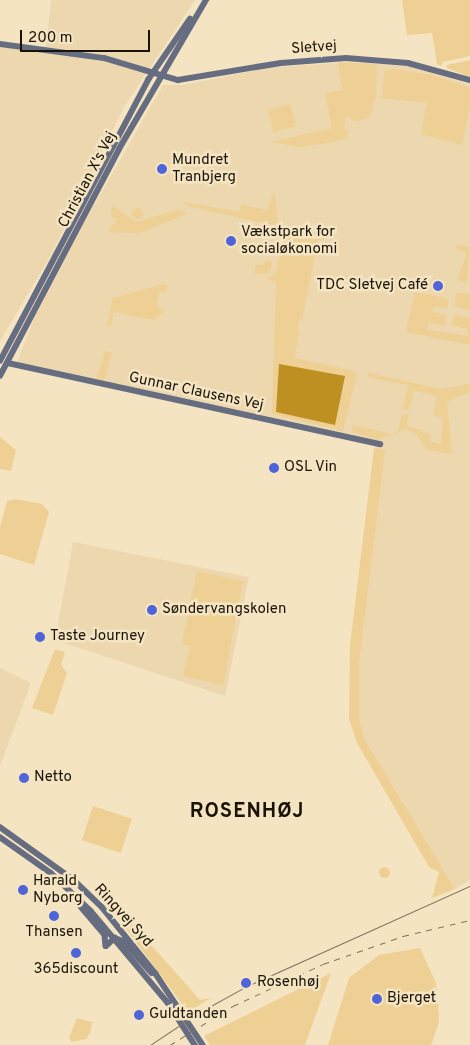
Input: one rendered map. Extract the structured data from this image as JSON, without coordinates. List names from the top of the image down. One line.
{"streets":{"main road":["Sletvej","Christian X's Vej","Gunnar Clausens Vej","Ringvej Syd"]},"crossings":[["Sletvej","Christian X's Vej"],["Christian X's Vej","Gunnar Clausens Vej"]],"districts":["ROSENHØJ"],"places":["Mundret Tranbjerg","Vækstpark for socialøkonomi","TDC Sletvej Café","OSL Vin","Søndervangskolen","Taste Journey","Netto","Harald Nyborg","Thansen","365discount","Rosenhøj","Bjerget","Guldtanden"],"scale_bar":"200 m"}
